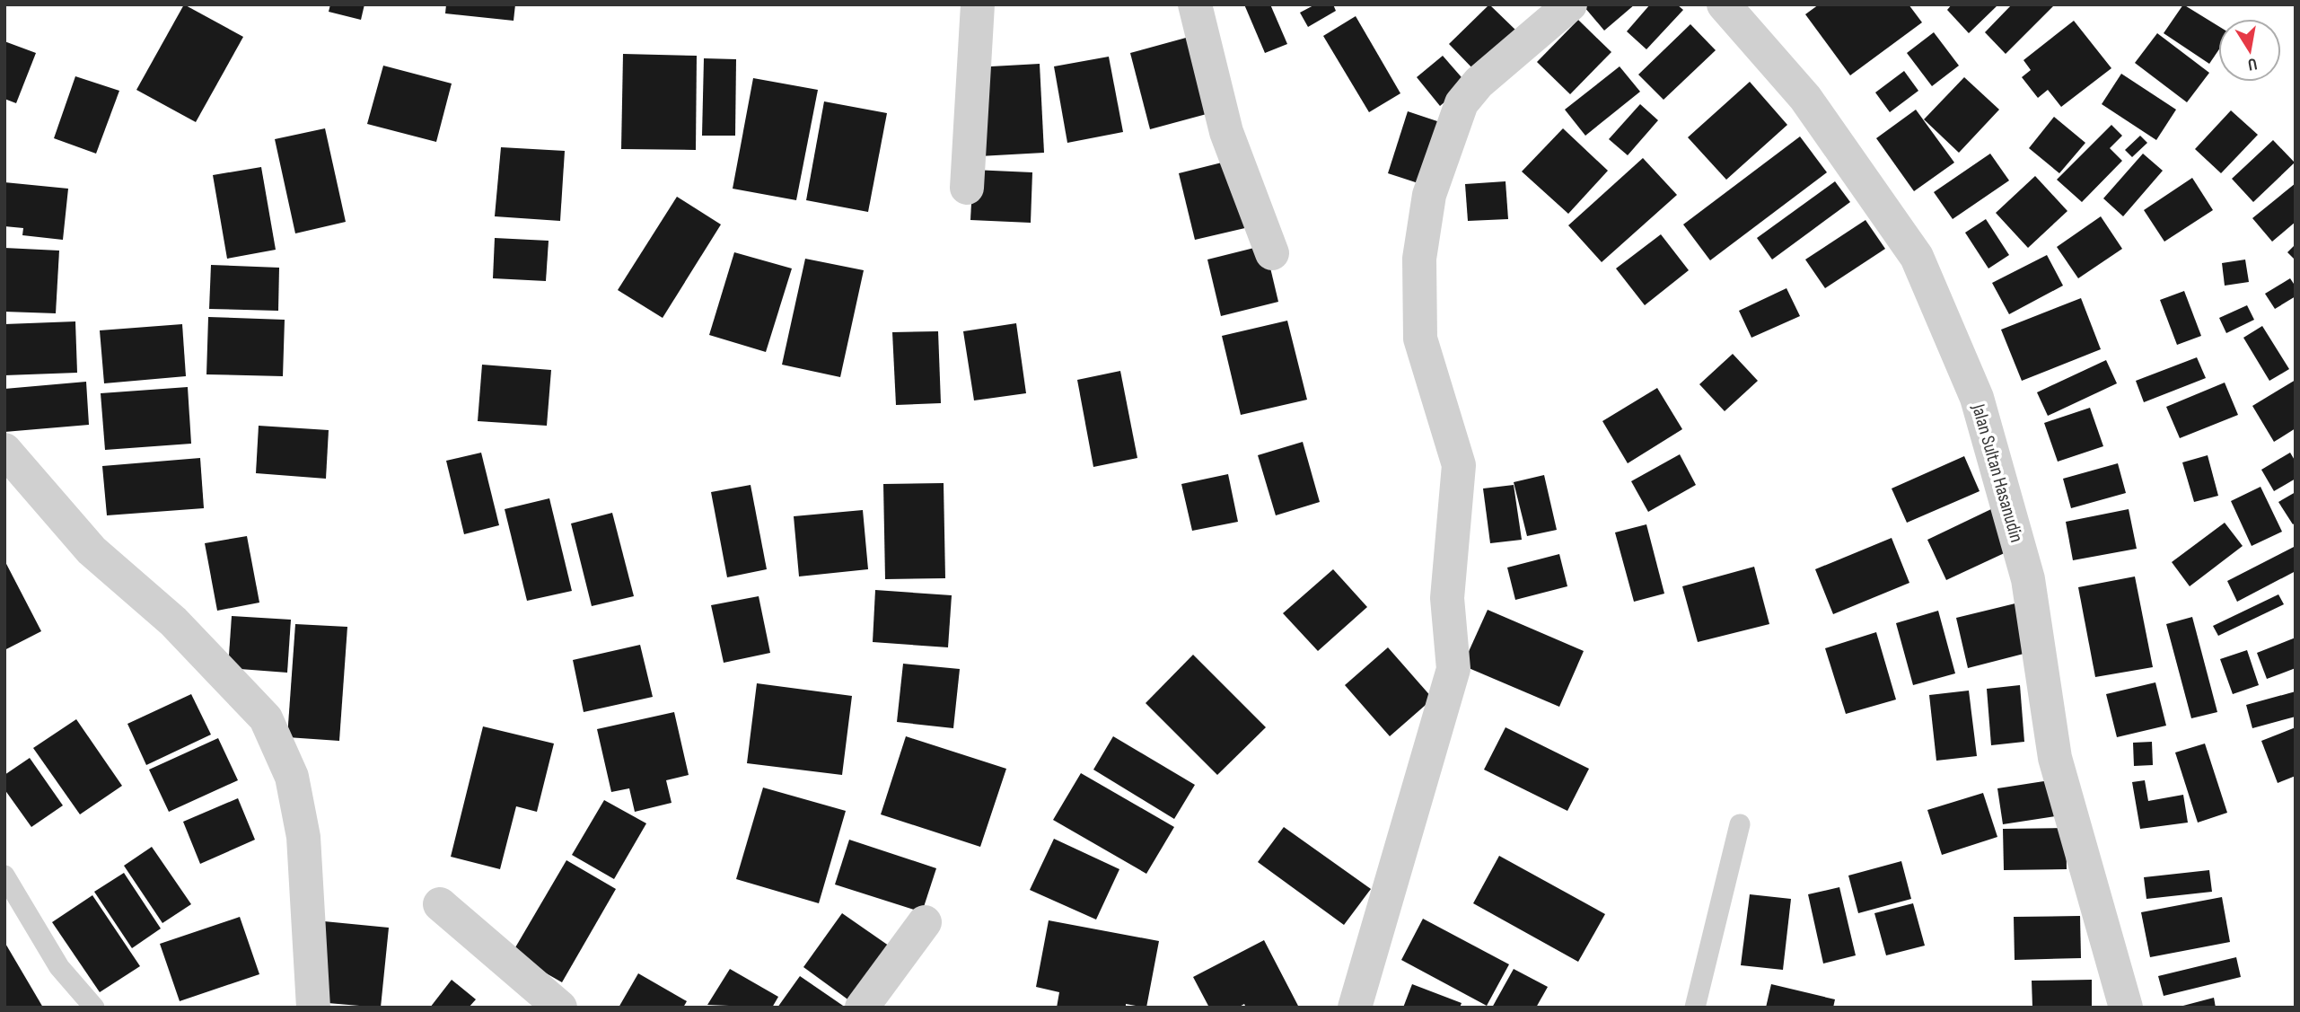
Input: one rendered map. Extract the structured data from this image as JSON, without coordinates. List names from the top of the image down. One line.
{"streets":{"street":["Jalan Sultan Hasanudin"]},"north":"bottom"}
